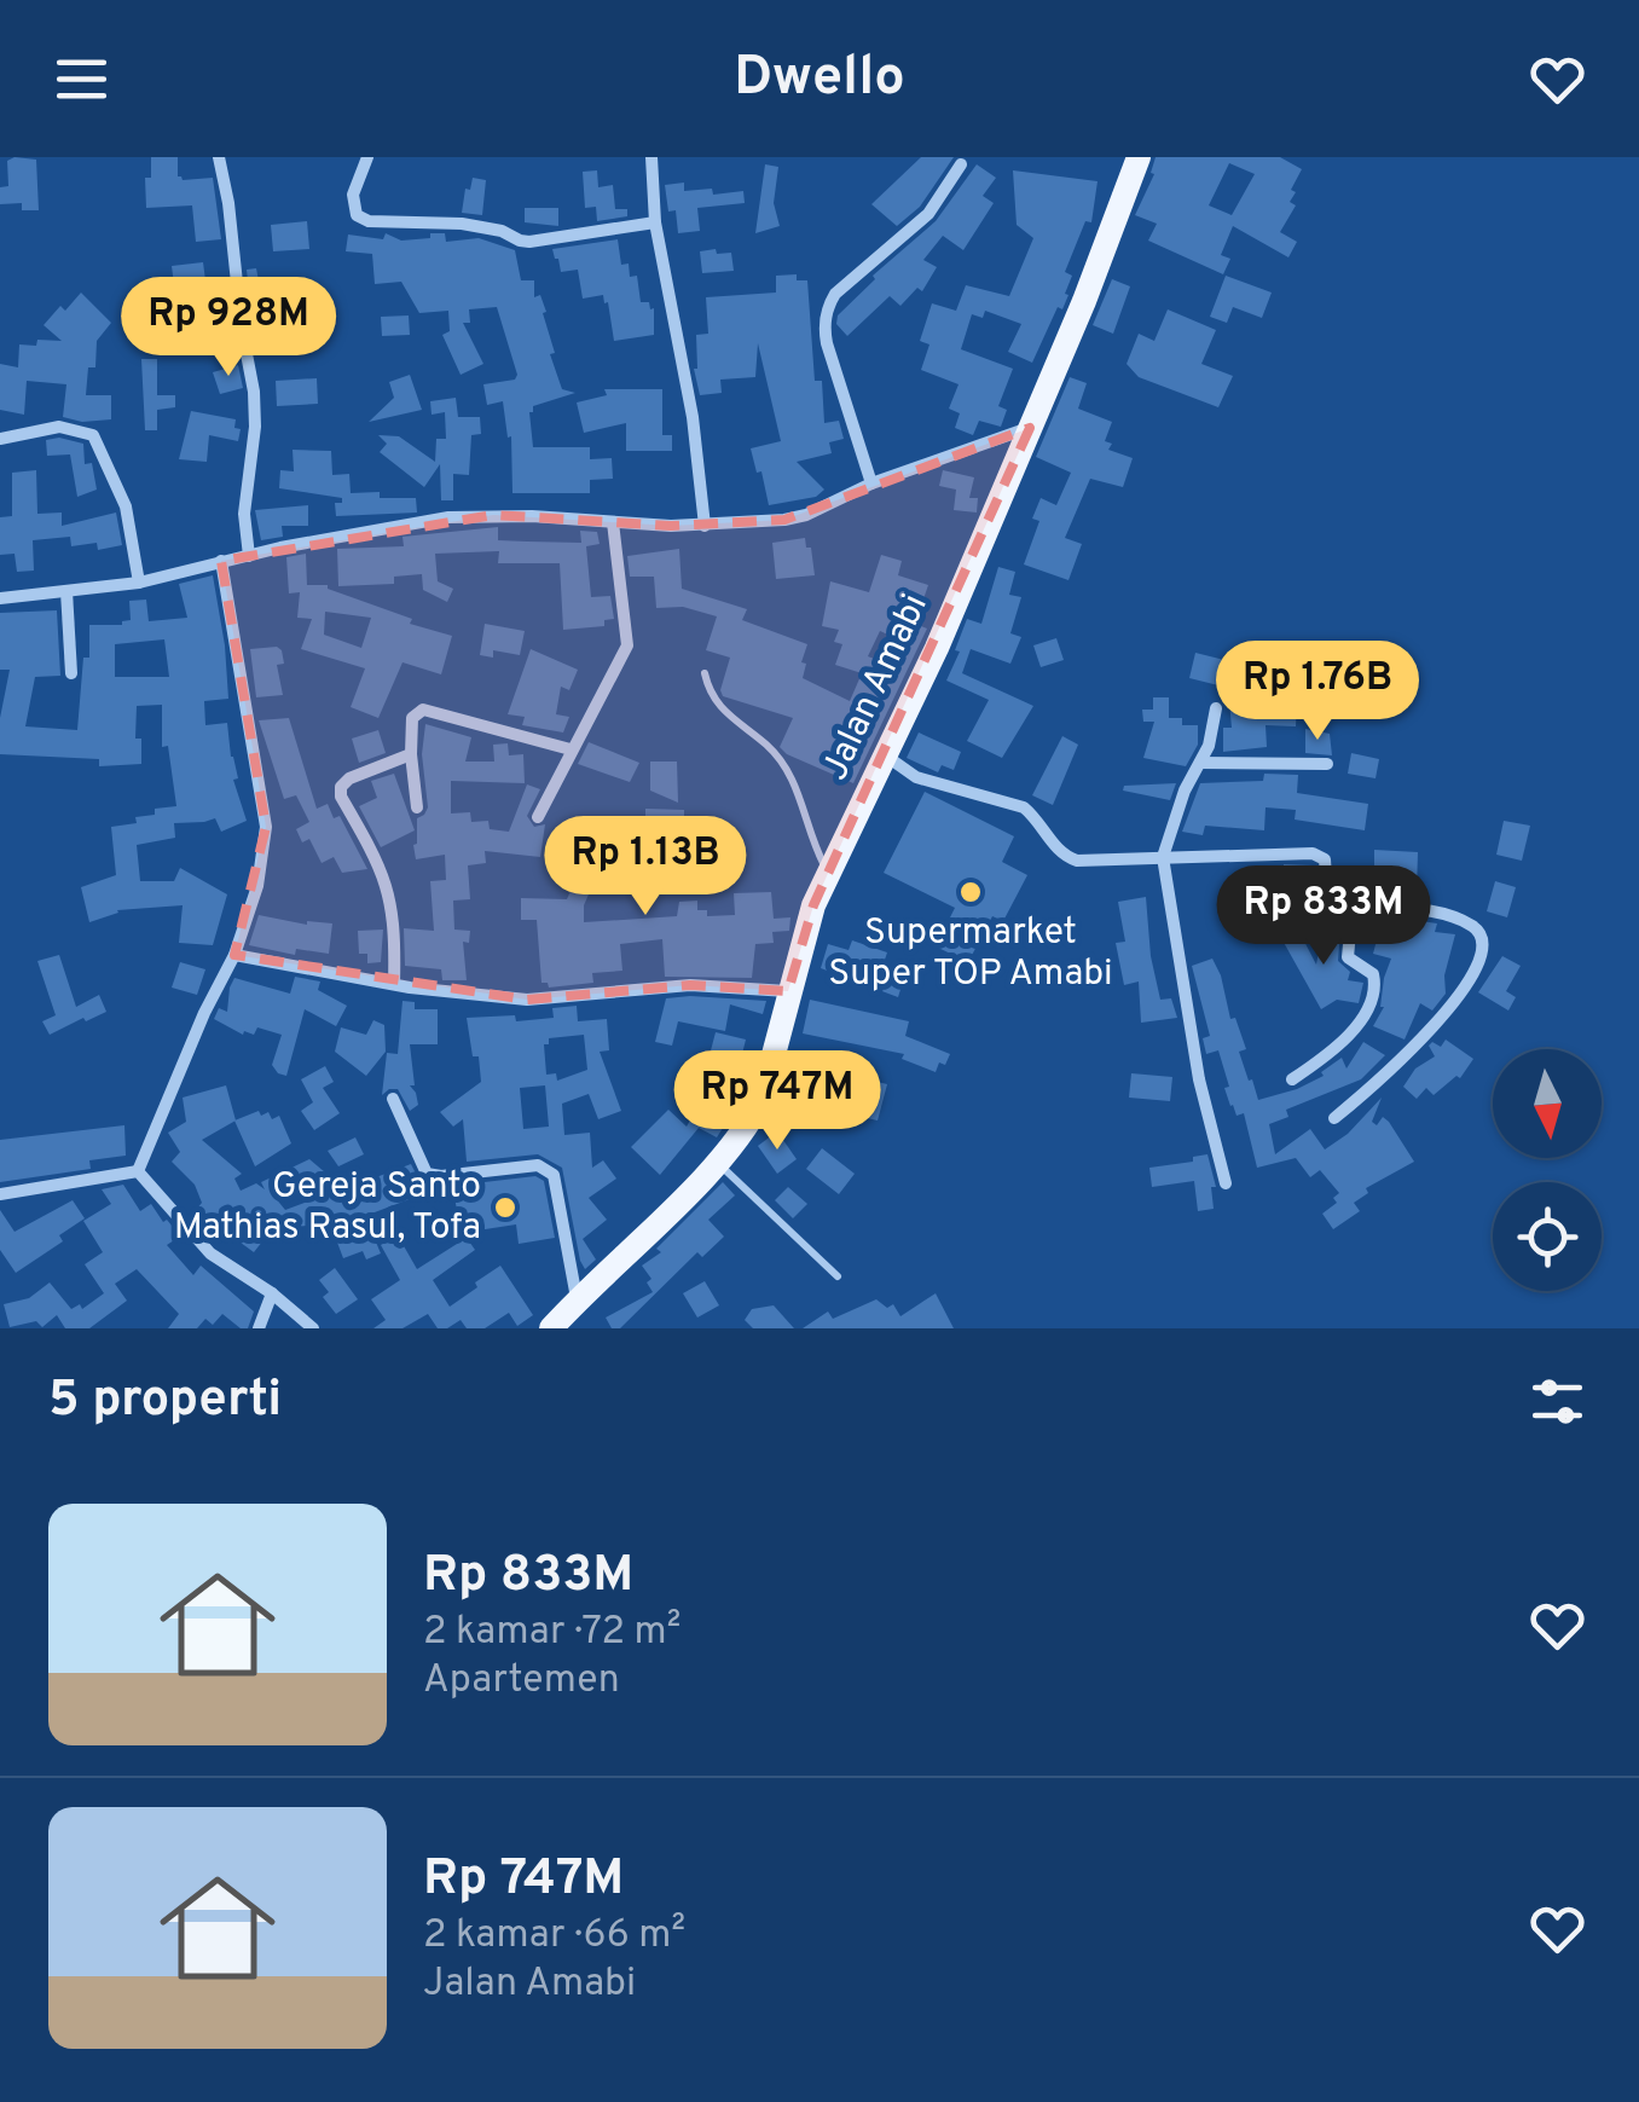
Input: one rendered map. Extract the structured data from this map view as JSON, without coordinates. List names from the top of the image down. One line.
{"streets":{"main road":["Jalan Amabi"]},"places":["Supermarket Super TOP Amabi","Gereja Santo Mathias Rasul, Tofa"],"north":"bottom","page":{"header":"Dwello","price":["Rp 928M","Rp 1.76B","Rp 1.13B","Rp 833M","Rp 747M"],"heading":"5 properti","list":[{"name":"Rp 833M","note":"2 kamar · 72 m² · Apartemen"},{"name":"Rp 747M","note":"2 kamar · 66 m² · Jalan Amabi"}]}}
